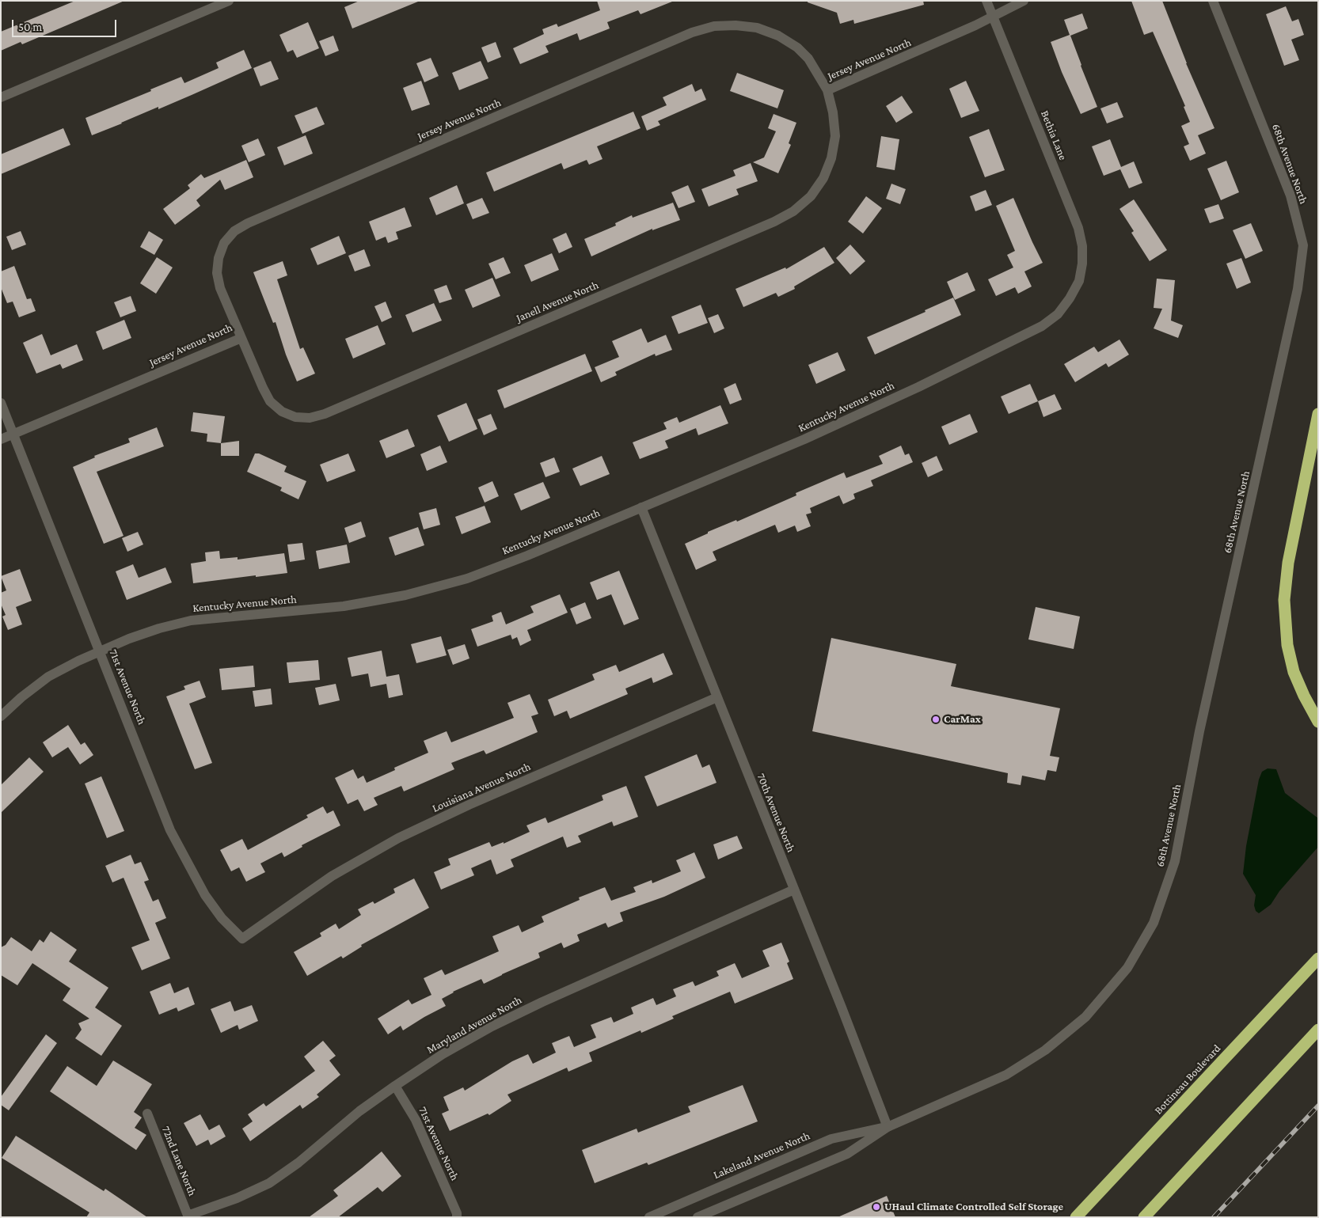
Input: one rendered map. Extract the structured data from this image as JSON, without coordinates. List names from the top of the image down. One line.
{"streets":{"highway":["Bottineau Boulevard"],"street":["Jersey Avenue North","Bethia Lane","68th Avenue North","Janell Avenue North","Kentucky Avenue North","71st Avenue North","Louisiana Avenue North","70th Avenue North","Maryland Avenue North","Lakeland Avenue North","72nd Lane North"]},"crossings":[["Jersey Avenue North","Bethia Lane"],["Jersey Avenue North","Janell Avenue North"],["Jersey Avenue North","71st Avenue North"],["Bethia Lane","Kentucky Avenue North"],["68th Avenue North","Lakeland Avenue North"],["Kentucky Avenue North","71st Avenue North"],["Kentucky Avenue North","70th Avenue North"],["71st Avenue North","Louisiana Avenue North"],["71st Avenue North","Maryland Avenue North"],["Louisiana Avenue North","70th Avenue North"],["70th Avenue North","Maryland Avenue North"],["70th Avenue North","Lakeland Avenue North"],["Maryland Avenue North","72nd Lane North"]],"places":["CarMax","UHaul Climate Controlled Self Storage"],"scale_bar":"50 m"}
